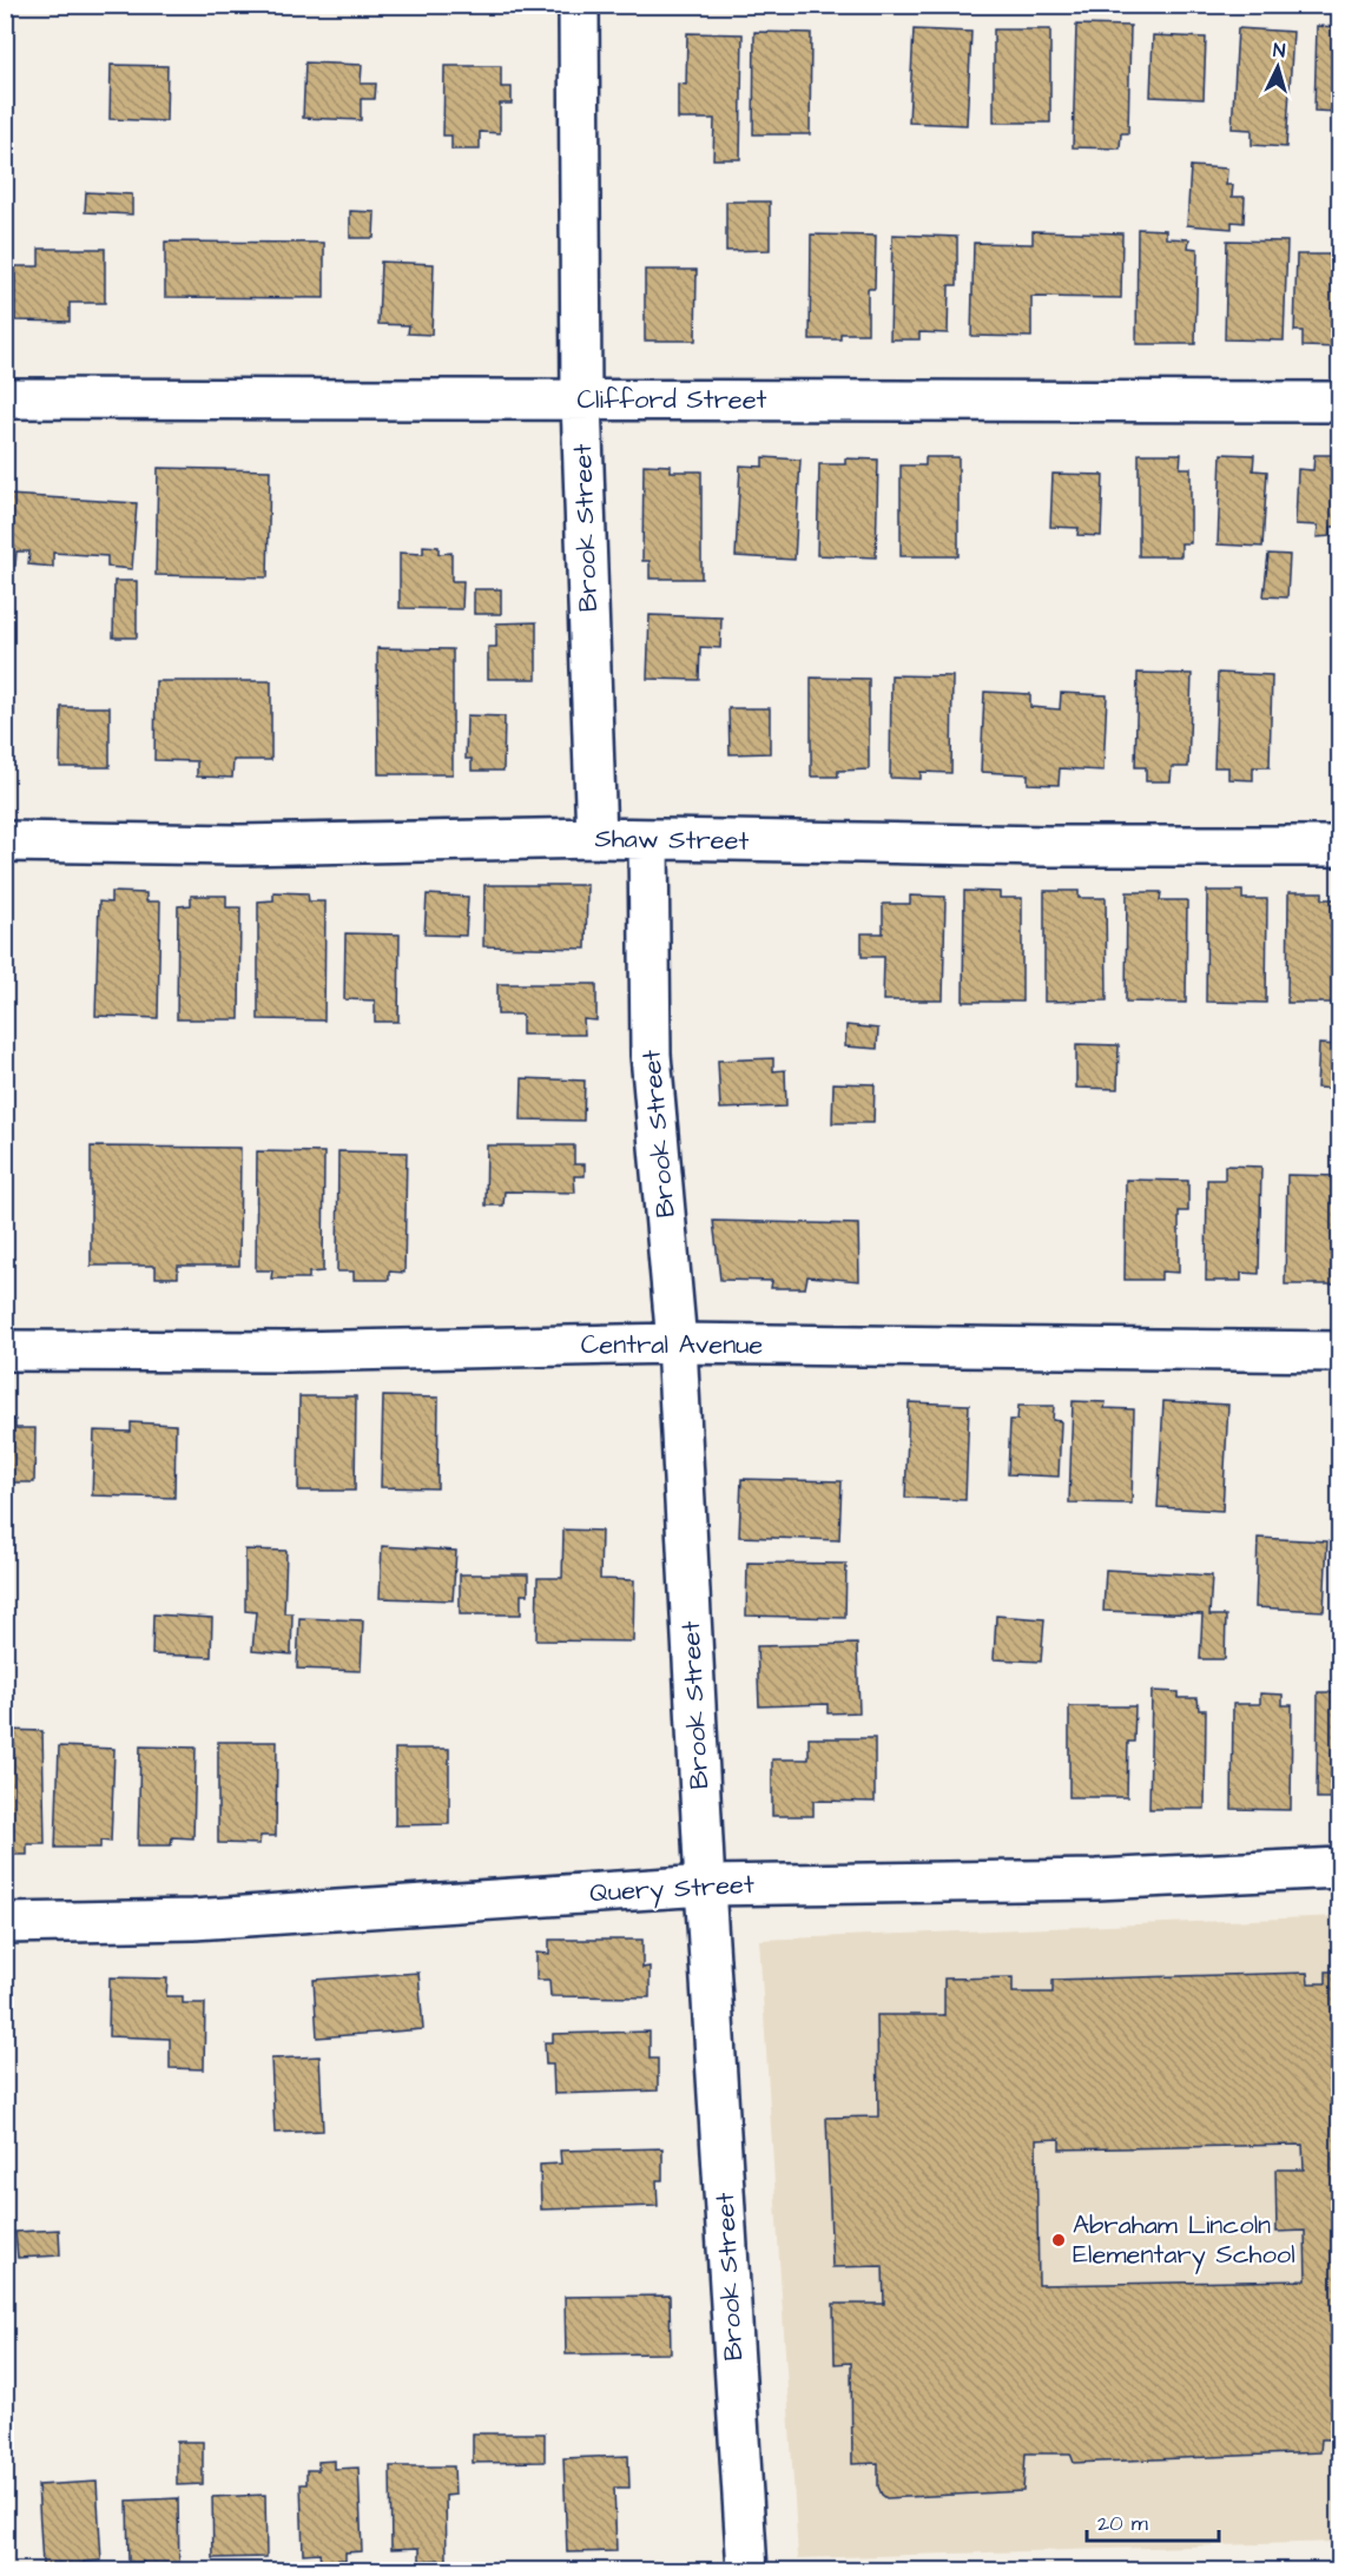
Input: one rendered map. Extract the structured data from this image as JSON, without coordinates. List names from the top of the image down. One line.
{"streets":{"street":["Clifford Street","Brook Street","Shaw Street","Central Avenue","Query Street"]},"crossings":[["Clifford Street","Brook Street"],["Brook Street","Shaw Street"],["Brook Street","Central Avenue"],["Brook Street","Query Street"]],"places":["Abraham Lincoln Elementary School"],"scale_bar":"20 m","north":"top"}
